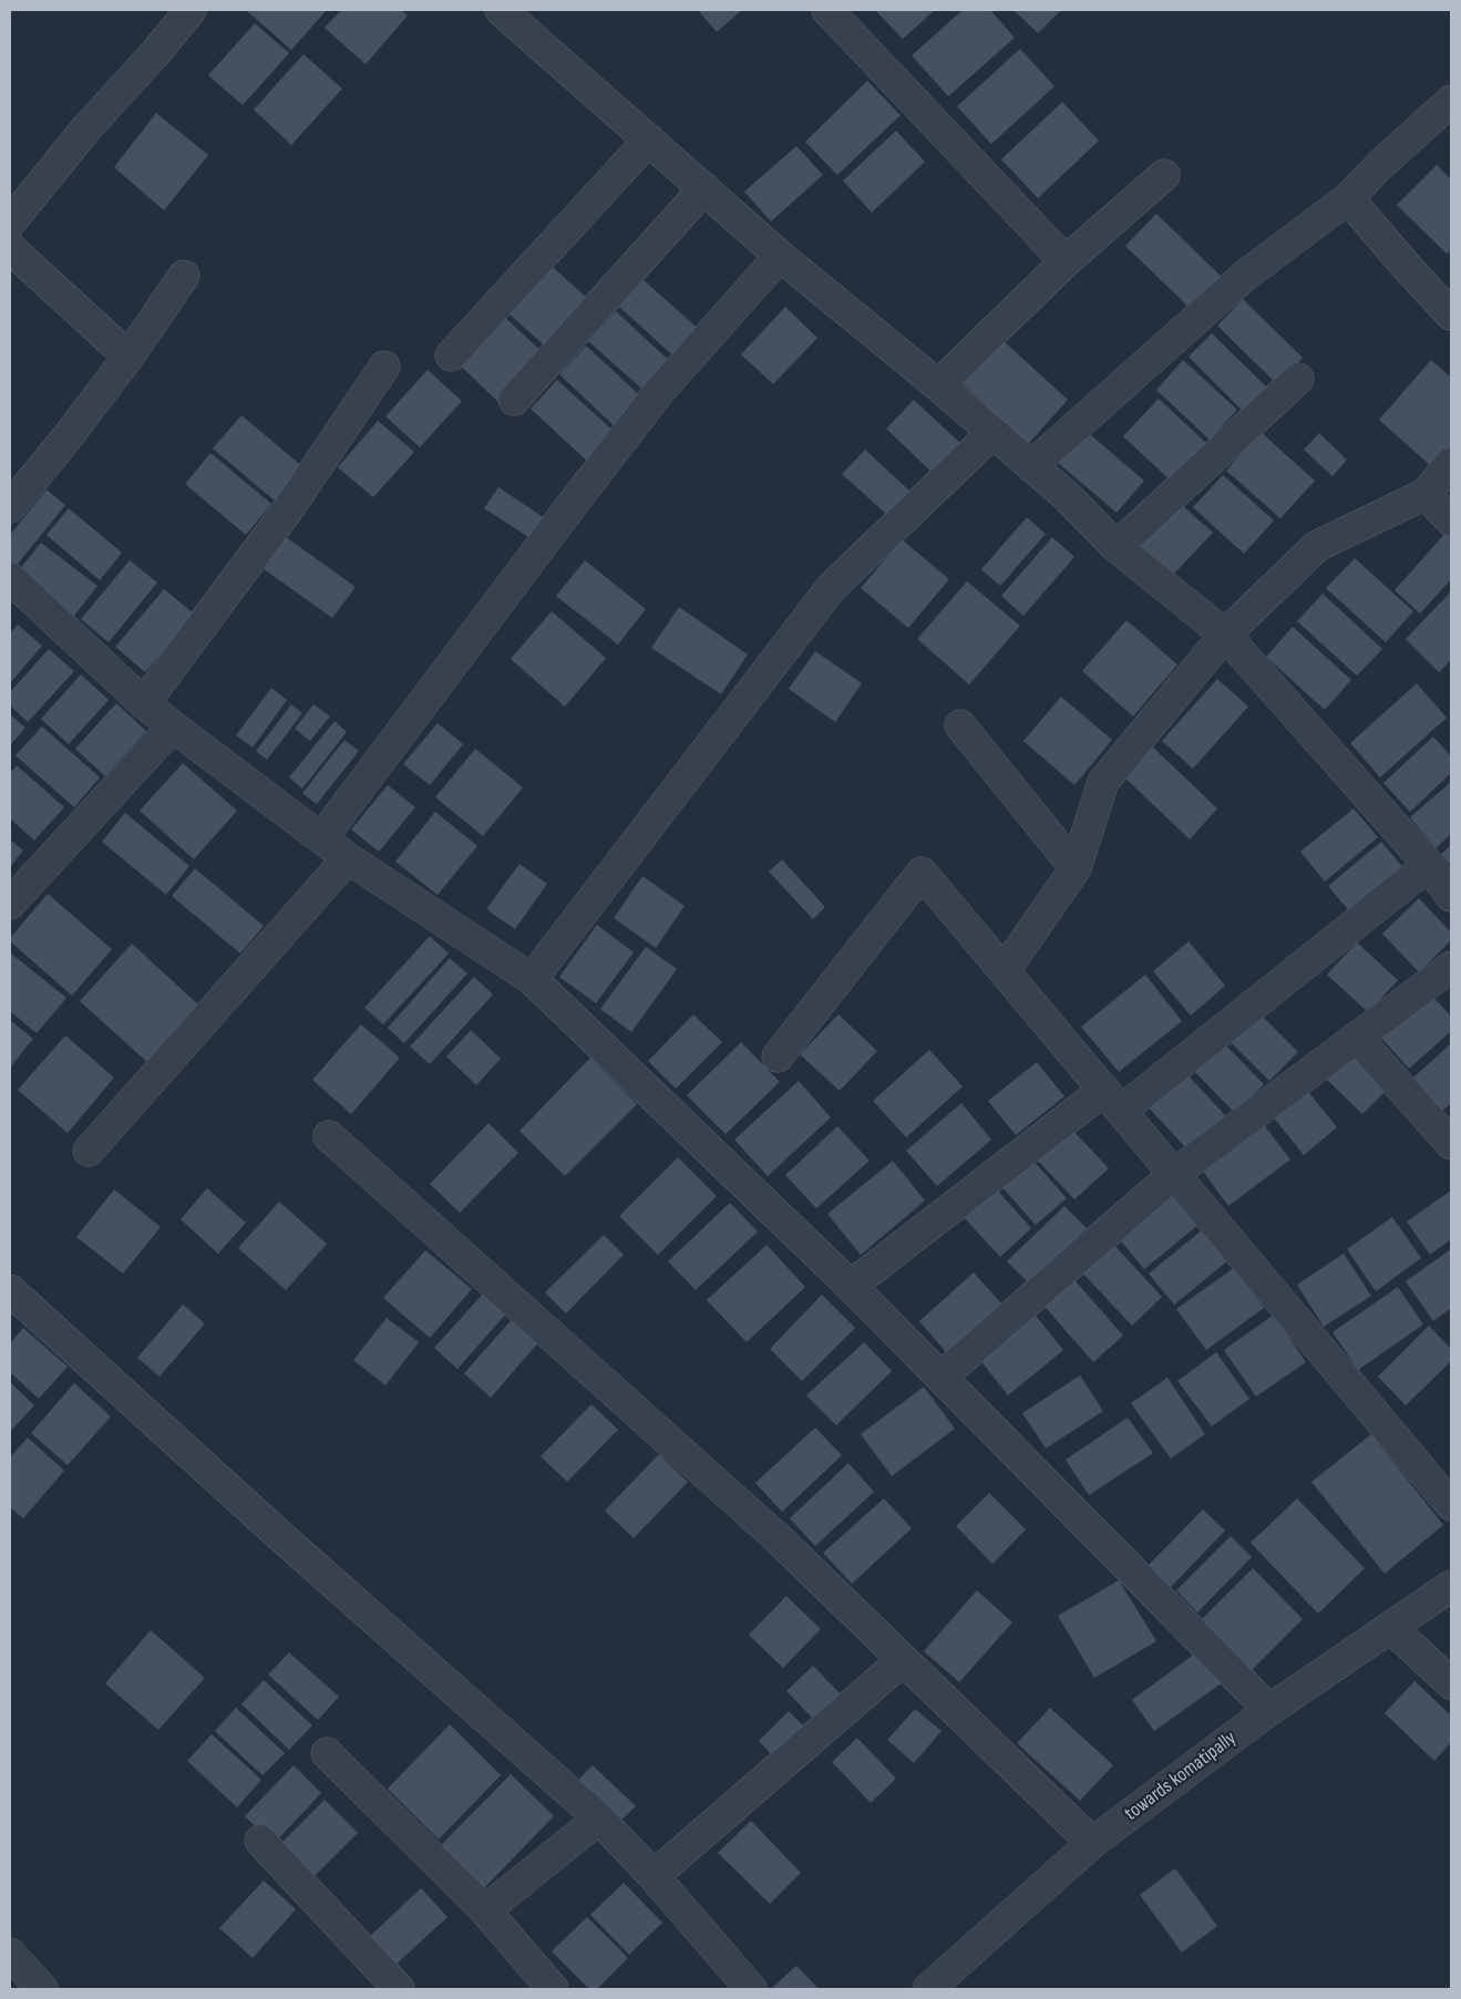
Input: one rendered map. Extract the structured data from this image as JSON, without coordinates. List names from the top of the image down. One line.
{"streets":{"street":["towards komatipally"]}}
